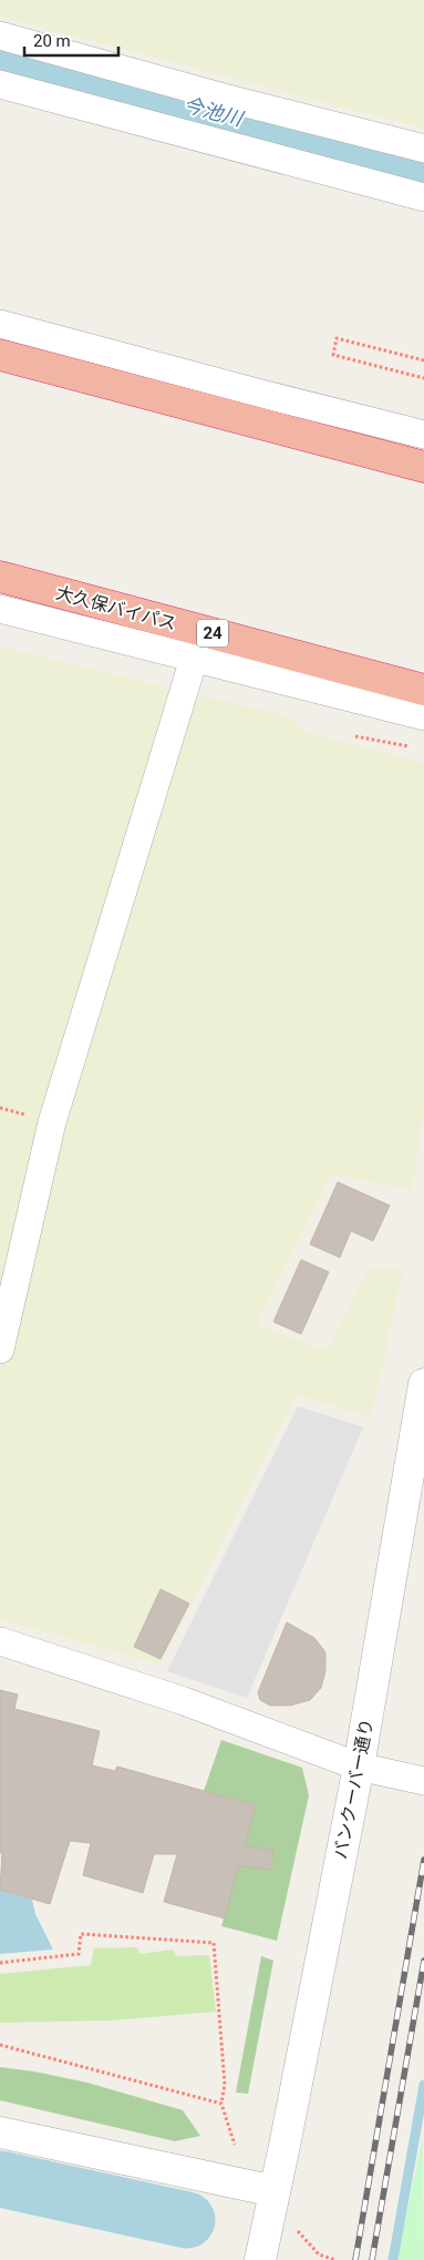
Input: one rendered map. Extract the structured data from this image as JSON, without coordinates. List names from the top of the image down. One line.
{"streets":{"highway":["大久保バイパス","24"],"street":["バンクーバー通り"]},"water":["今池川"],"scale_bar":"20 m"}
